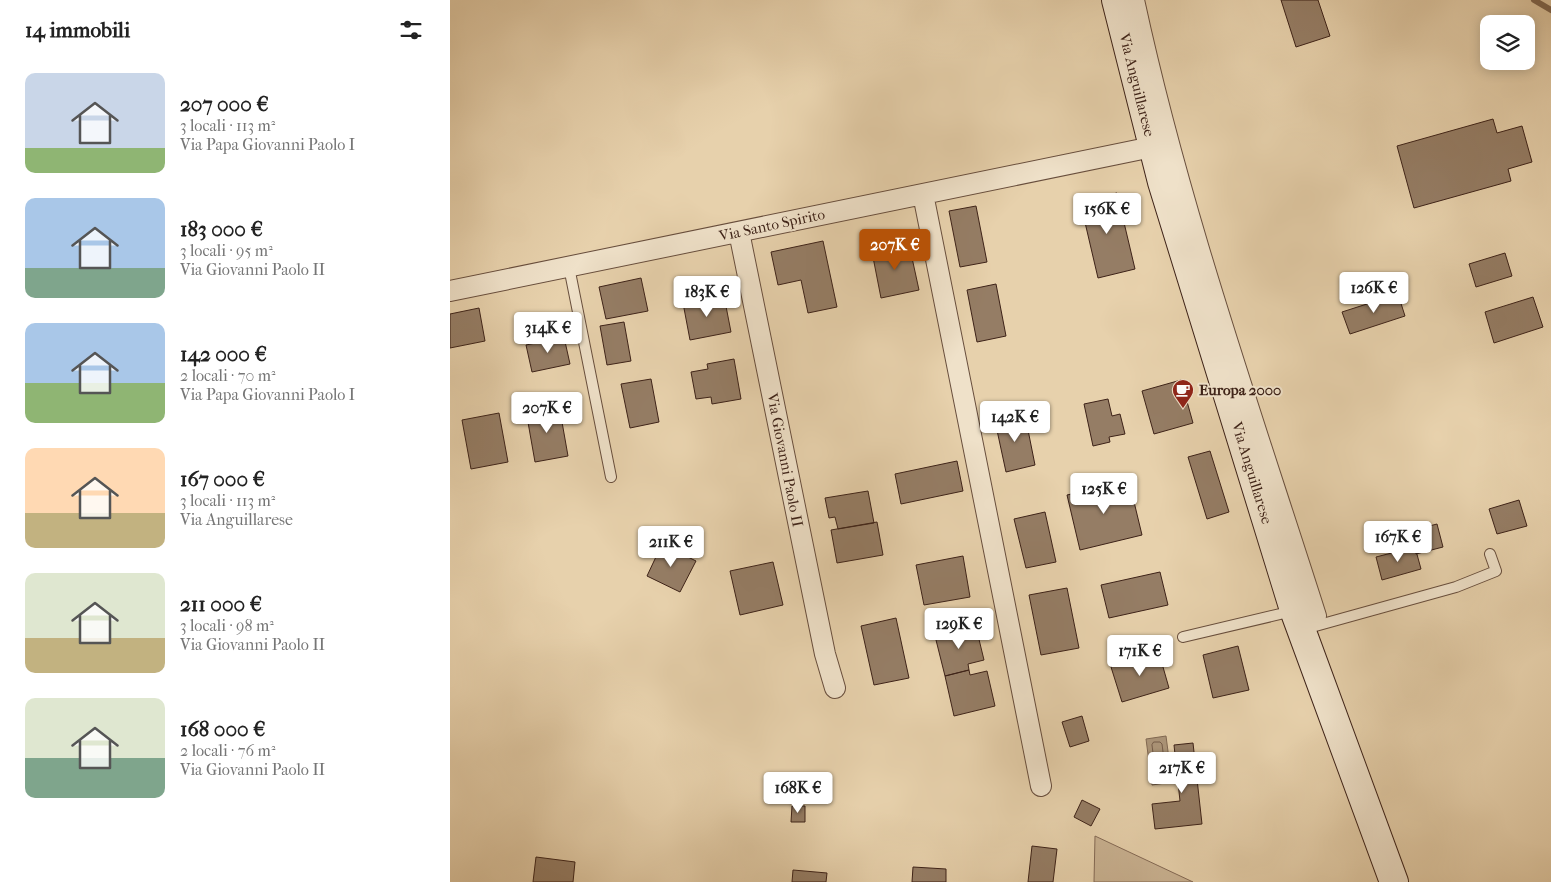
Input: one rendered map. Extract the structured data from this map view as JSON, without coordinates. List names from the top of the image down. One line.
{"streets":{"main road":["Via Anguillarese"],"street":["Via Santo Spirito","Via Giovanni Paolo II"]},"crossings":[["Via Anguillarese","Via Santo Spirito"],["Via Santo Spirito","Via Giovanni Paolo II"]],"places":{"cafe":["Europa 2000"]},"page":{"heading":"14 immobili","list":[{"name":"207 000 €","note":"3 locali · 113 m² · Via Papa Giovanni Paolo I"},{"name":"183 000 €","note":"3 locali · 95 m² · Via Giovanni Paolo II"},{"name":"142 000 €","note":"2 locali · 70 m² · Via Papa Giovanni Paolo I"},{"name":"167 000 €","note":"3 locali · 113 m² · Via Anguillarese"},{"name":"211 000 €","note":"3 locali · 98 m² · Via Giovanni Paolo II"},{"name":"168 000 €","note":"2 locali · 76 m² · Via Giovanni Paolo II"}],"price":["156K €","207K €","126K €","183K €","314K €","207K €","142K €","125K €","167K €","211K €","129K €","171K €","217K €","168K €"]}}
